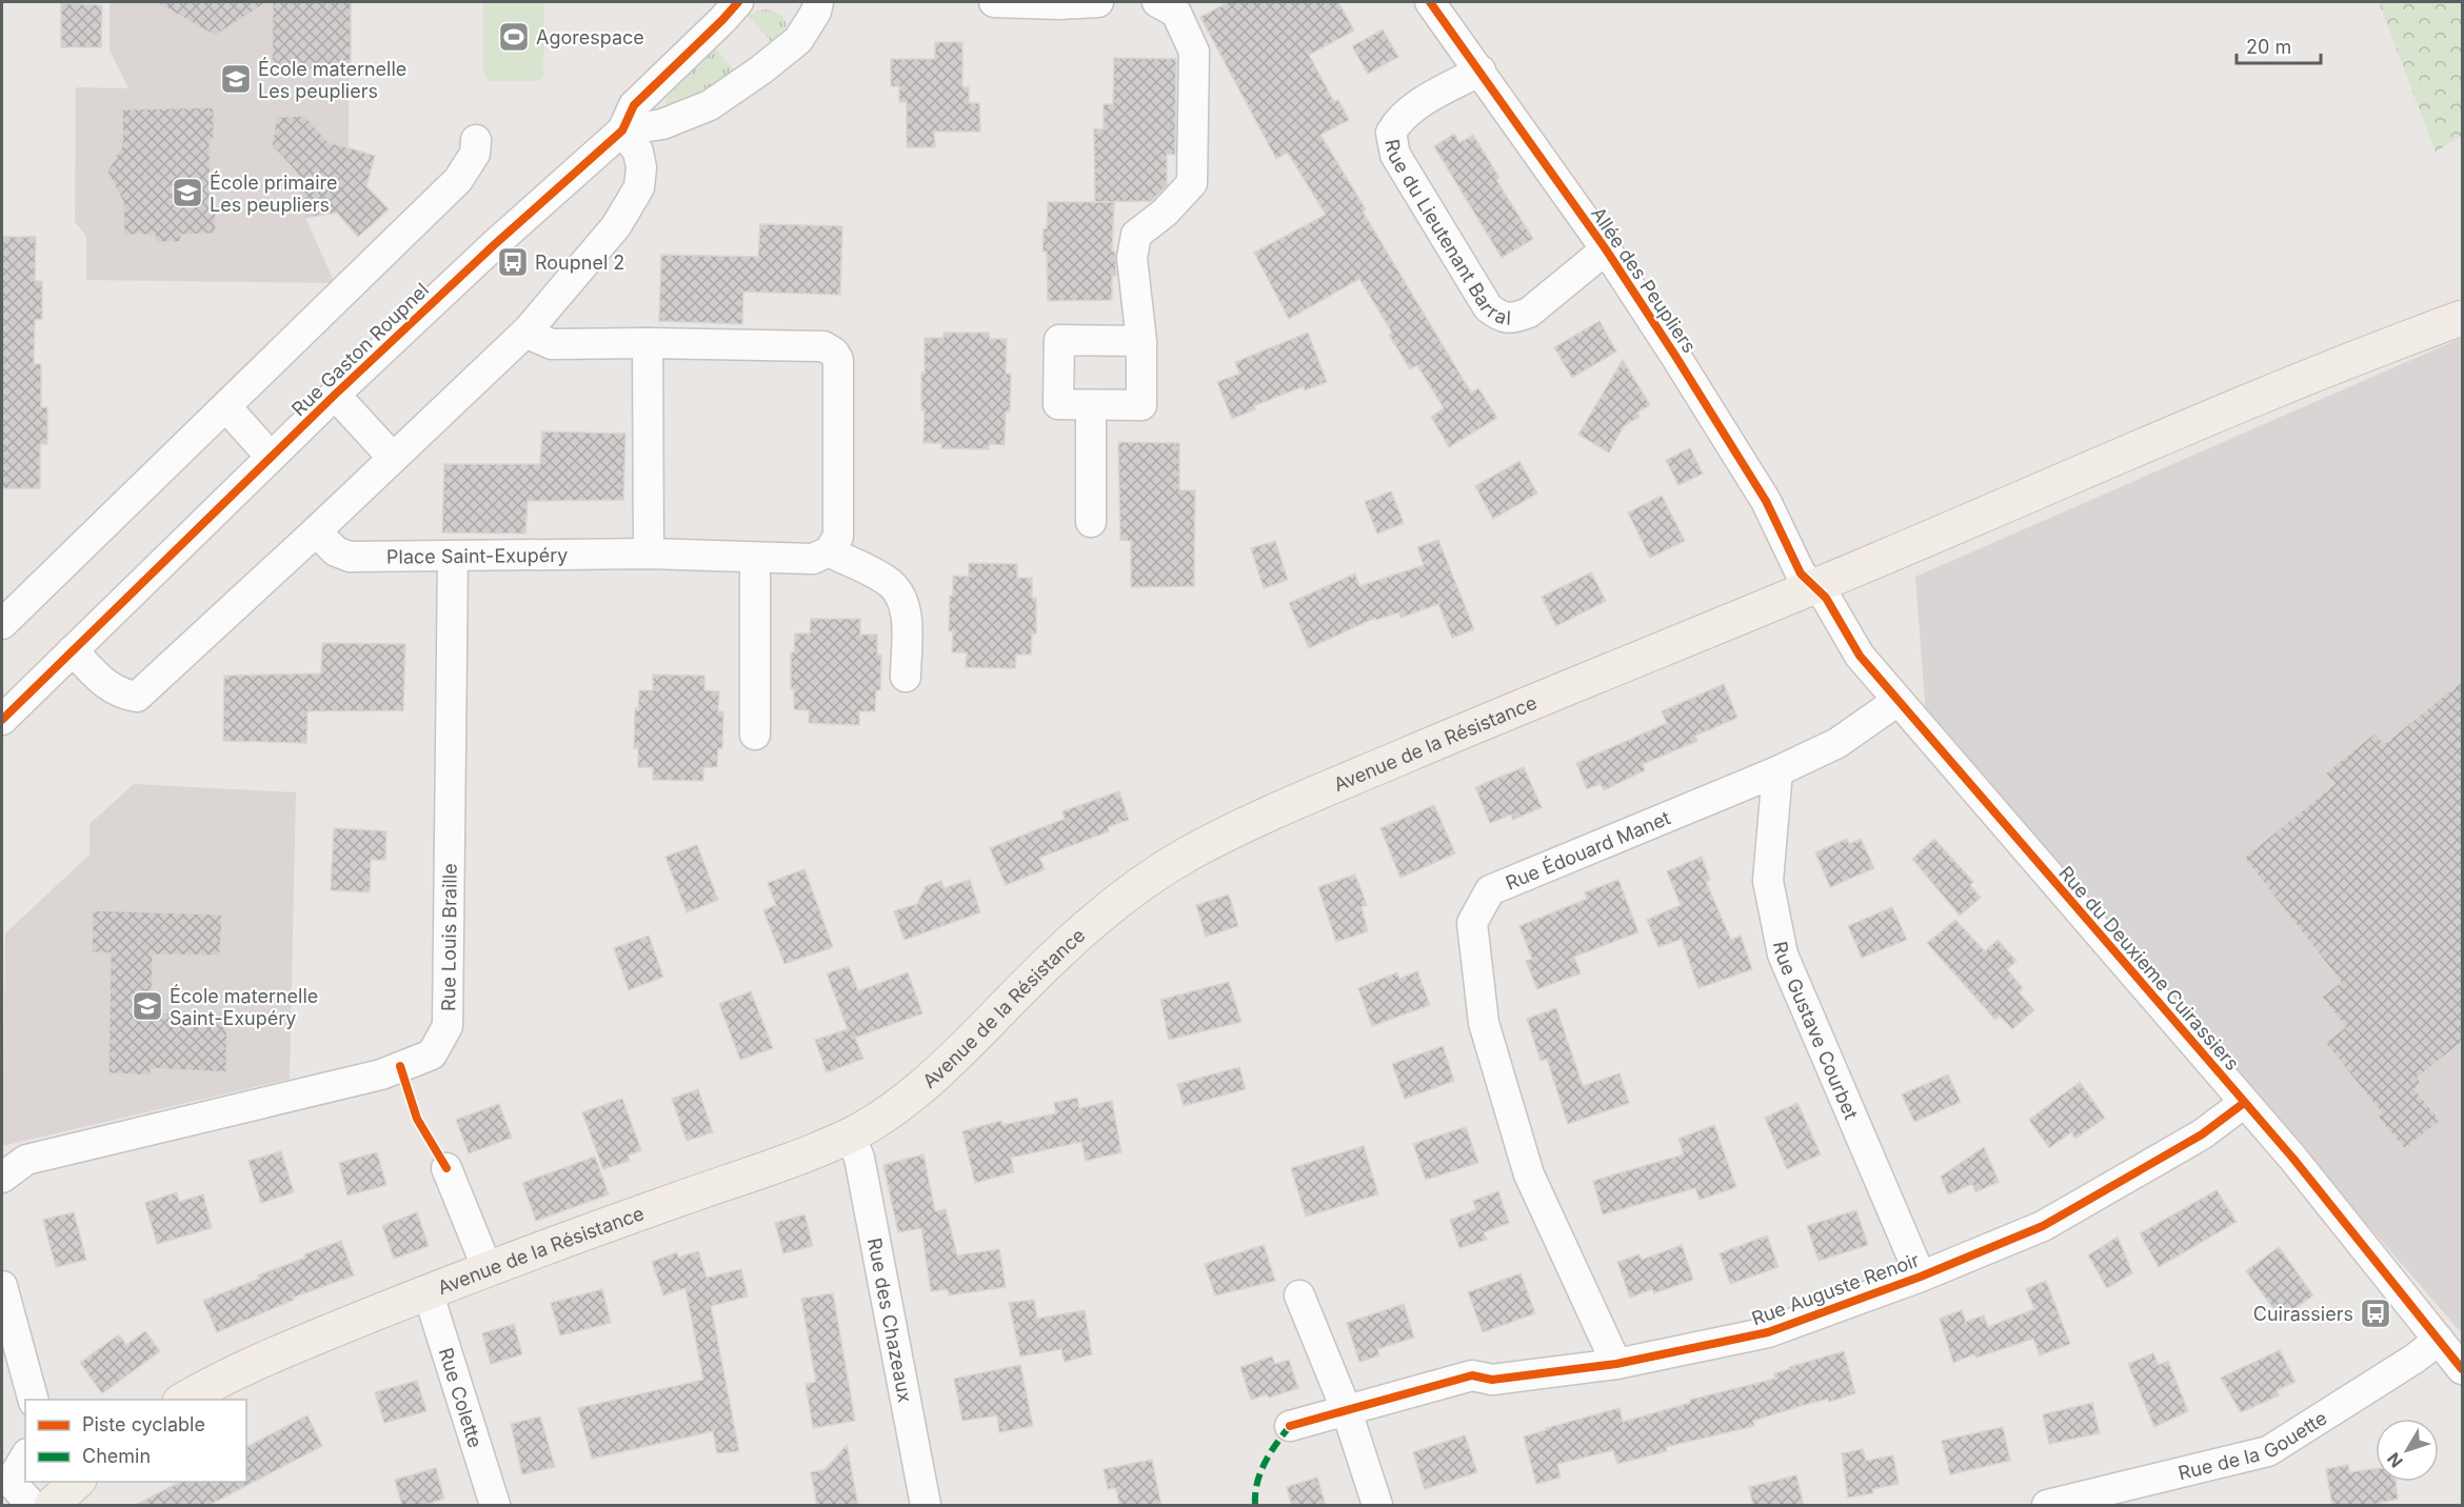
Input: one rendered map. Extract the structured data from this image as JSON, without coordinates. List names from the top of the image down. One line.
{"streets":{"main road":["Avenue de la Résistance"],"street":["Rue du Lieutenant Barral","Allée des Peupliers","Rue Gaston Roupnel","Place Saint-Exupéry","Rue Édouard Manet","Rue Louis Braille","Rue du Deuxieme Cuirassiers","Rue Gustave Courbet","Rue Auguste Renoir","Rue des Chazeaux","Rue Colette","Rue de la Gouette"]},"crossings":[["Rue du Lieutenant Barral","Allée des Peupliers"],["Allée des Peupliers","Avenue de la Résistance"],["Allée des Peupliers","Rue du Deuxieme Cuirassiers"],["Place Saint-Exupéry","Rue Louis Braille"],["Avenue de la Résistance","Rue du Deuxieme Cuirassiers"],["Avenue de la Résistance","Rue des Chazeaux"],["Avenue de la Résistance","Rue Colette"],["Rue Édouard Manet","Rue du Deuxieme Cuirassiers"],["Rue Édouard Manet","Rue Gustave Courbet"],["Rue Édouard Manet","Rue Auguste Renoir"],["Rue du Deuxieme Cuirassiers","Rue Auguste Renoir"],["Rue du Deuxieme Cuirassiers","Rue de la Gouette"],["Rue Gustave Courbet","Rue Auguste Renoir"]],"places":{"sports":["Agorespace"],"school or university":["École maternelle Les peupliers","École primaire Les peupliers","École maternelle Saint-Exupéry"],"bus stop":["Roupnel 2","Cuirassiers"]},"legend":["Piste cyclable","Chemin"],"scale_bar":"20 m","north":"bottom left"}
